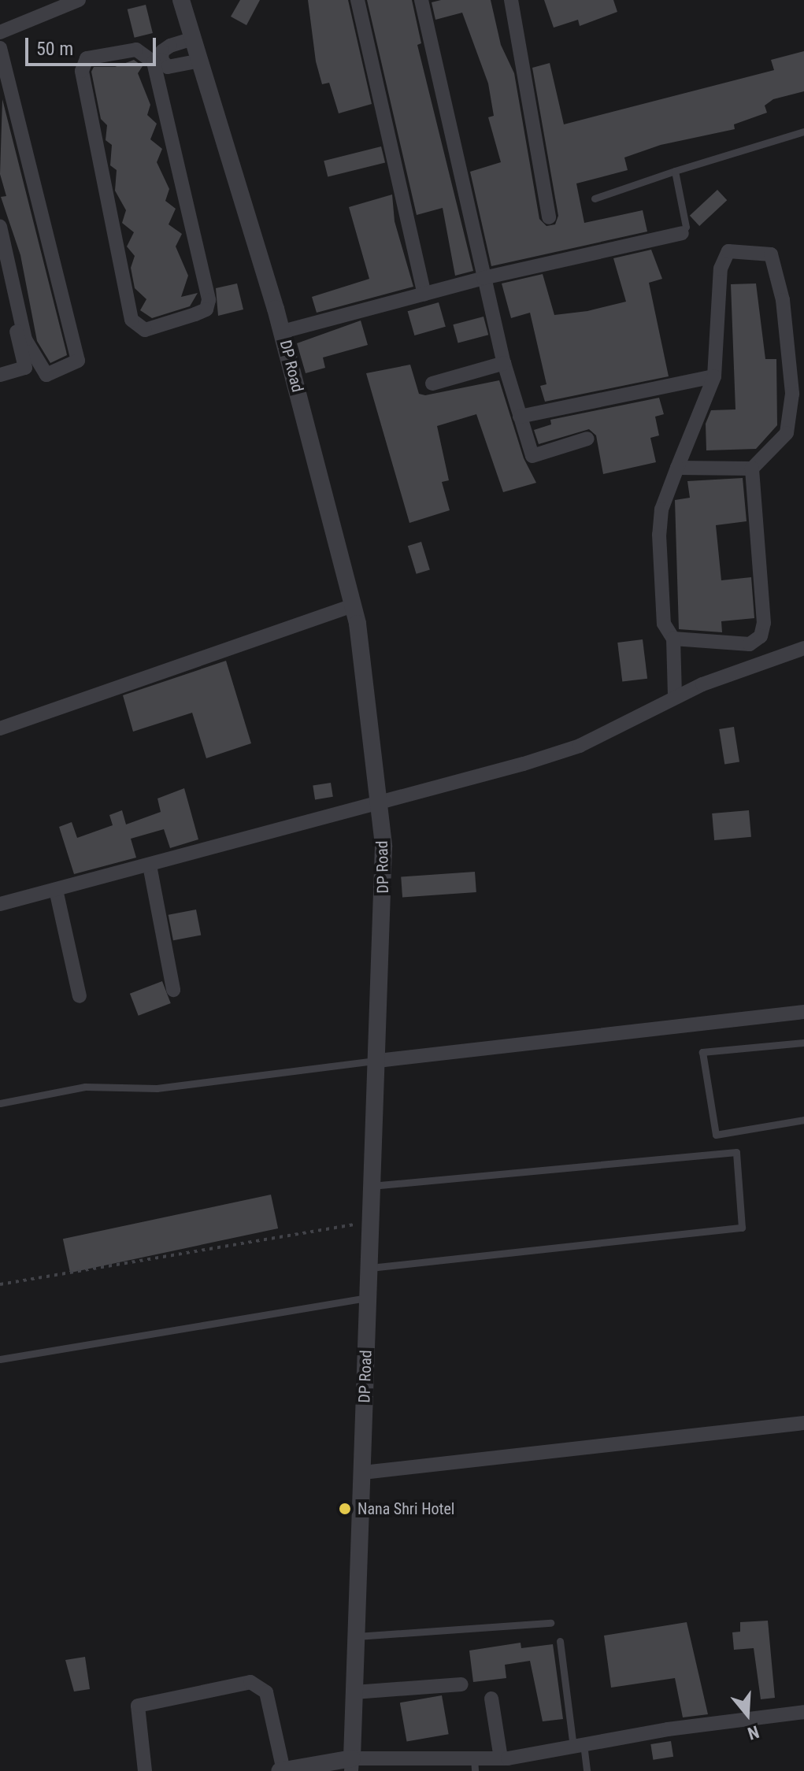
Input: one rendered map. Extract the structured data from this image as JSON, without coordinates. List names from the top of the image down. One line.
{"streets":{"street":["DP Road"]},"places":["Nana Shri Hotel"],"scale_bar":"50 m","north":"bottom"}
